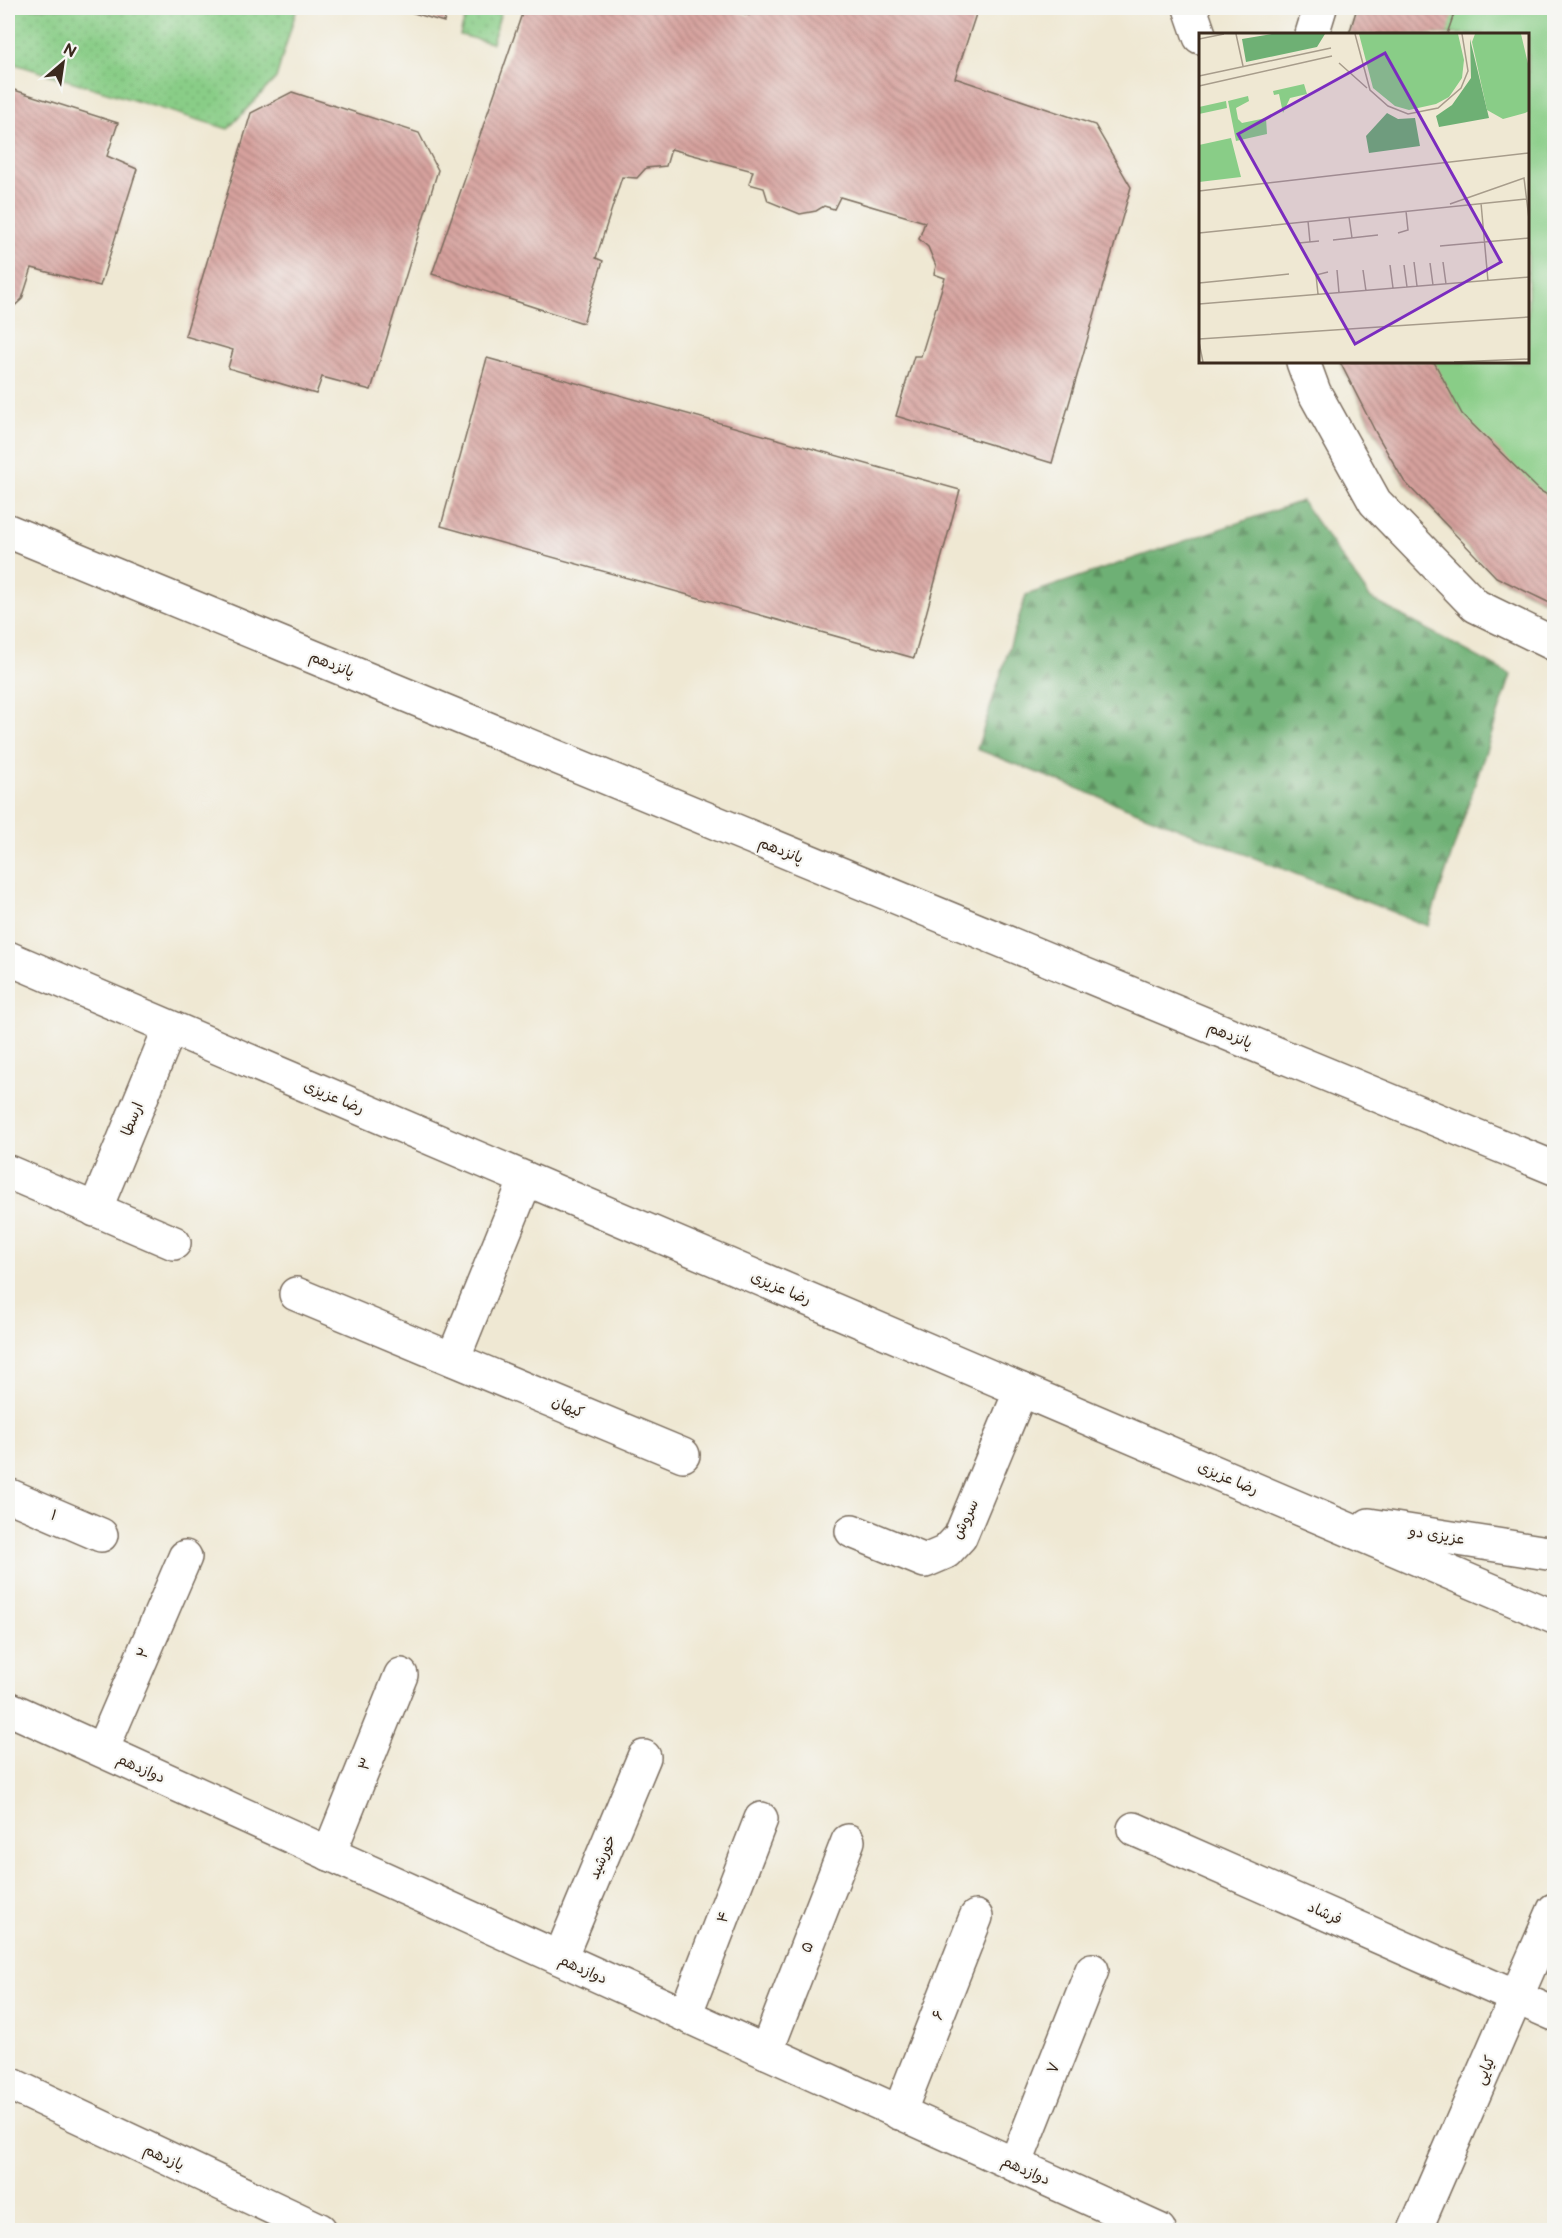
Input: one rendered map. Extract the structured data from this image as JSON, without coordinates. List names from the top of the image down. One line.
{"streets":{"street":["پانزدهم","رضا عزیزی","ارسطا","کیهان","۱","سروش","عزیزی دو","۲","۳","دوازدهم","خورشید","فرشاد","۴","۵","۶","۷","کیایی","یازدهم"]},"crossings":[["رضا عزیزی","ارسطا"],["رضا عزیزی","سروش"],["رضا عزیزی","عزیزی دو"],["۲","دوازدهم"],["۳","دوازدهم"],["دوازدهم","خورشید"],["دوازدهم","۴"],["دوازدهم","۵"],["دوازدهم","۶"],["دوازدهم","۷"],["فرشاد","کیایی"]],"north":"top right"}
